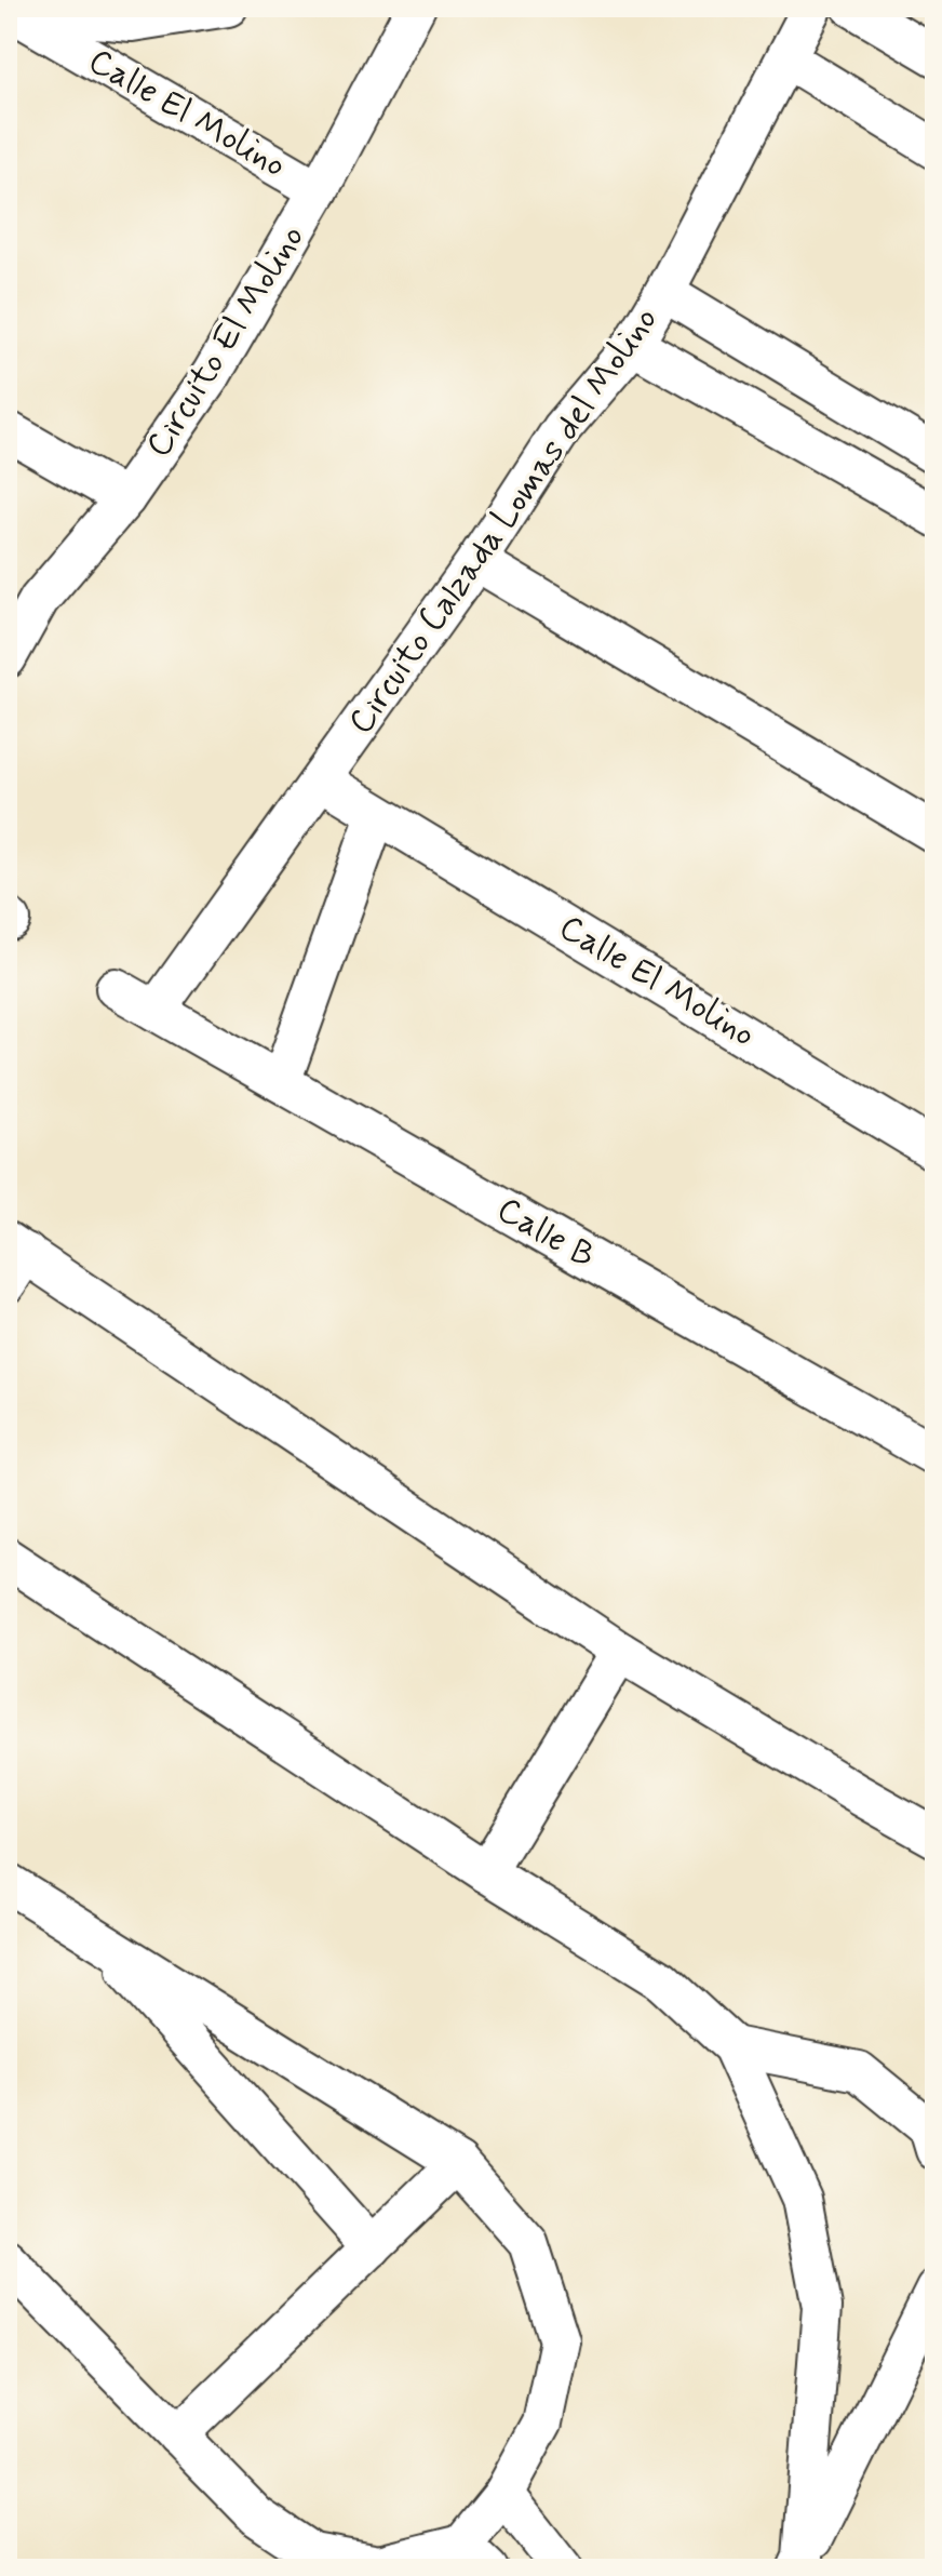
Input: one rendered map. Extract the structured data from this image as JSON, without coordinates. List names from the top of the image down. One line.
{"streets":{"street":["Calle El Molino","Circuito El Molino","Circuito Calzada Lomas del Molino","Calle B"]},"crossings":[["Calle El Molino","Circuito El Molino"],["Calle El Molino","Circuito Calzada Lomas del Molino"],["Circuito Calzada Lomas del Molino","Calle B"]]}
